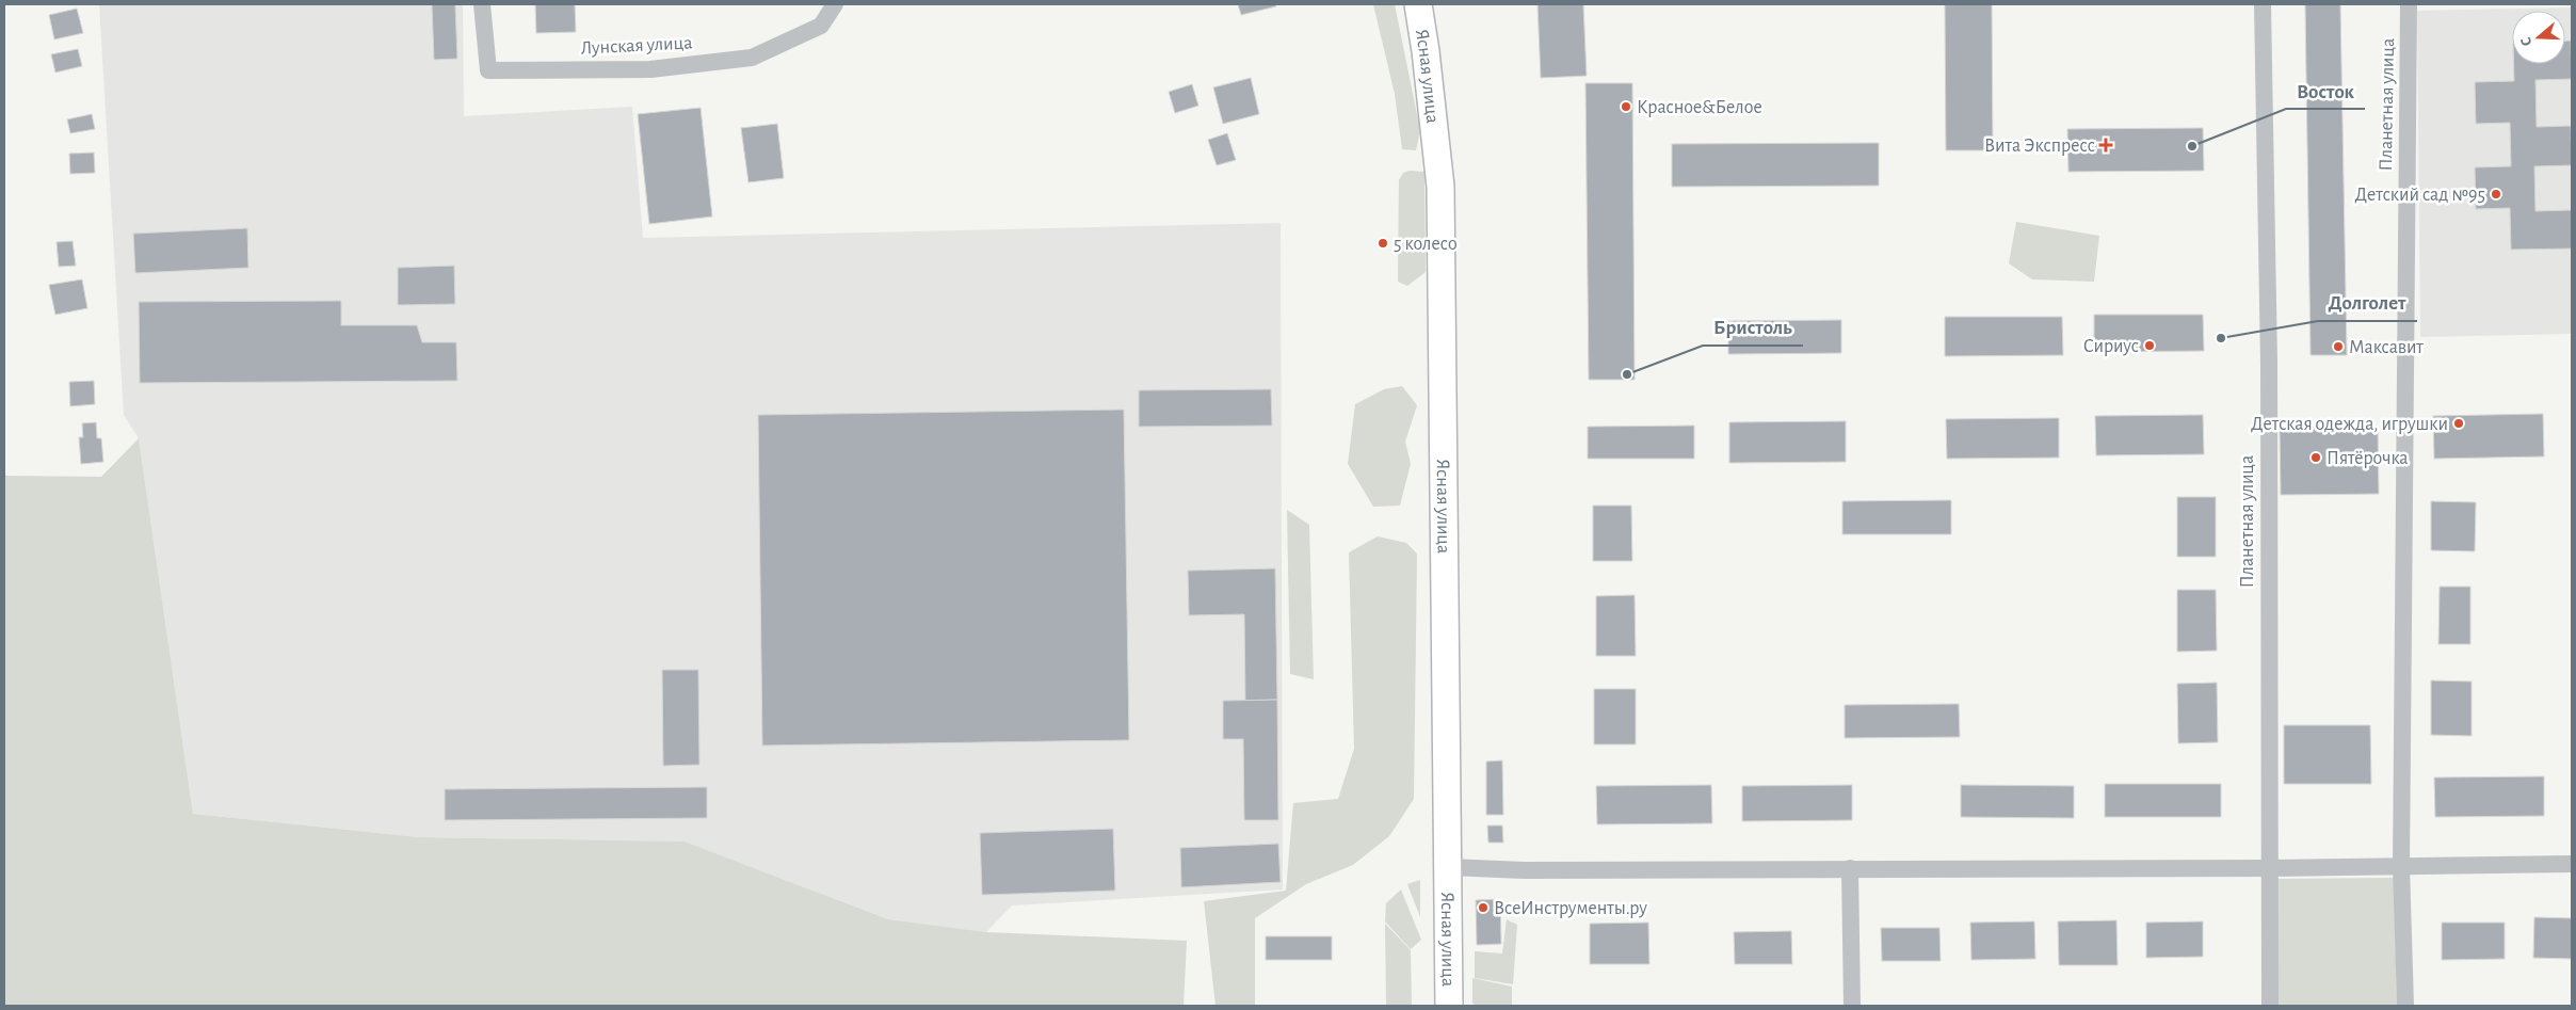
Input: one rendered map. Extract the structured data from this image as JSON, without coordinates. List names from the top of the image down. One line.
{"streets":{"main road":["Ясная улица"],"street":["Лунская улица","Планетная улица"]},"places":{"other":["Красное&Белое","Восток","Детский сад №95","5 колесо","Долголет","Сириус","Максавит","Бристоль","Детская одежда, игрушки","Пятёрочка","ВсеИнструменты.ру"],"health":["Вита Экспресс"]},"north":"left"}
